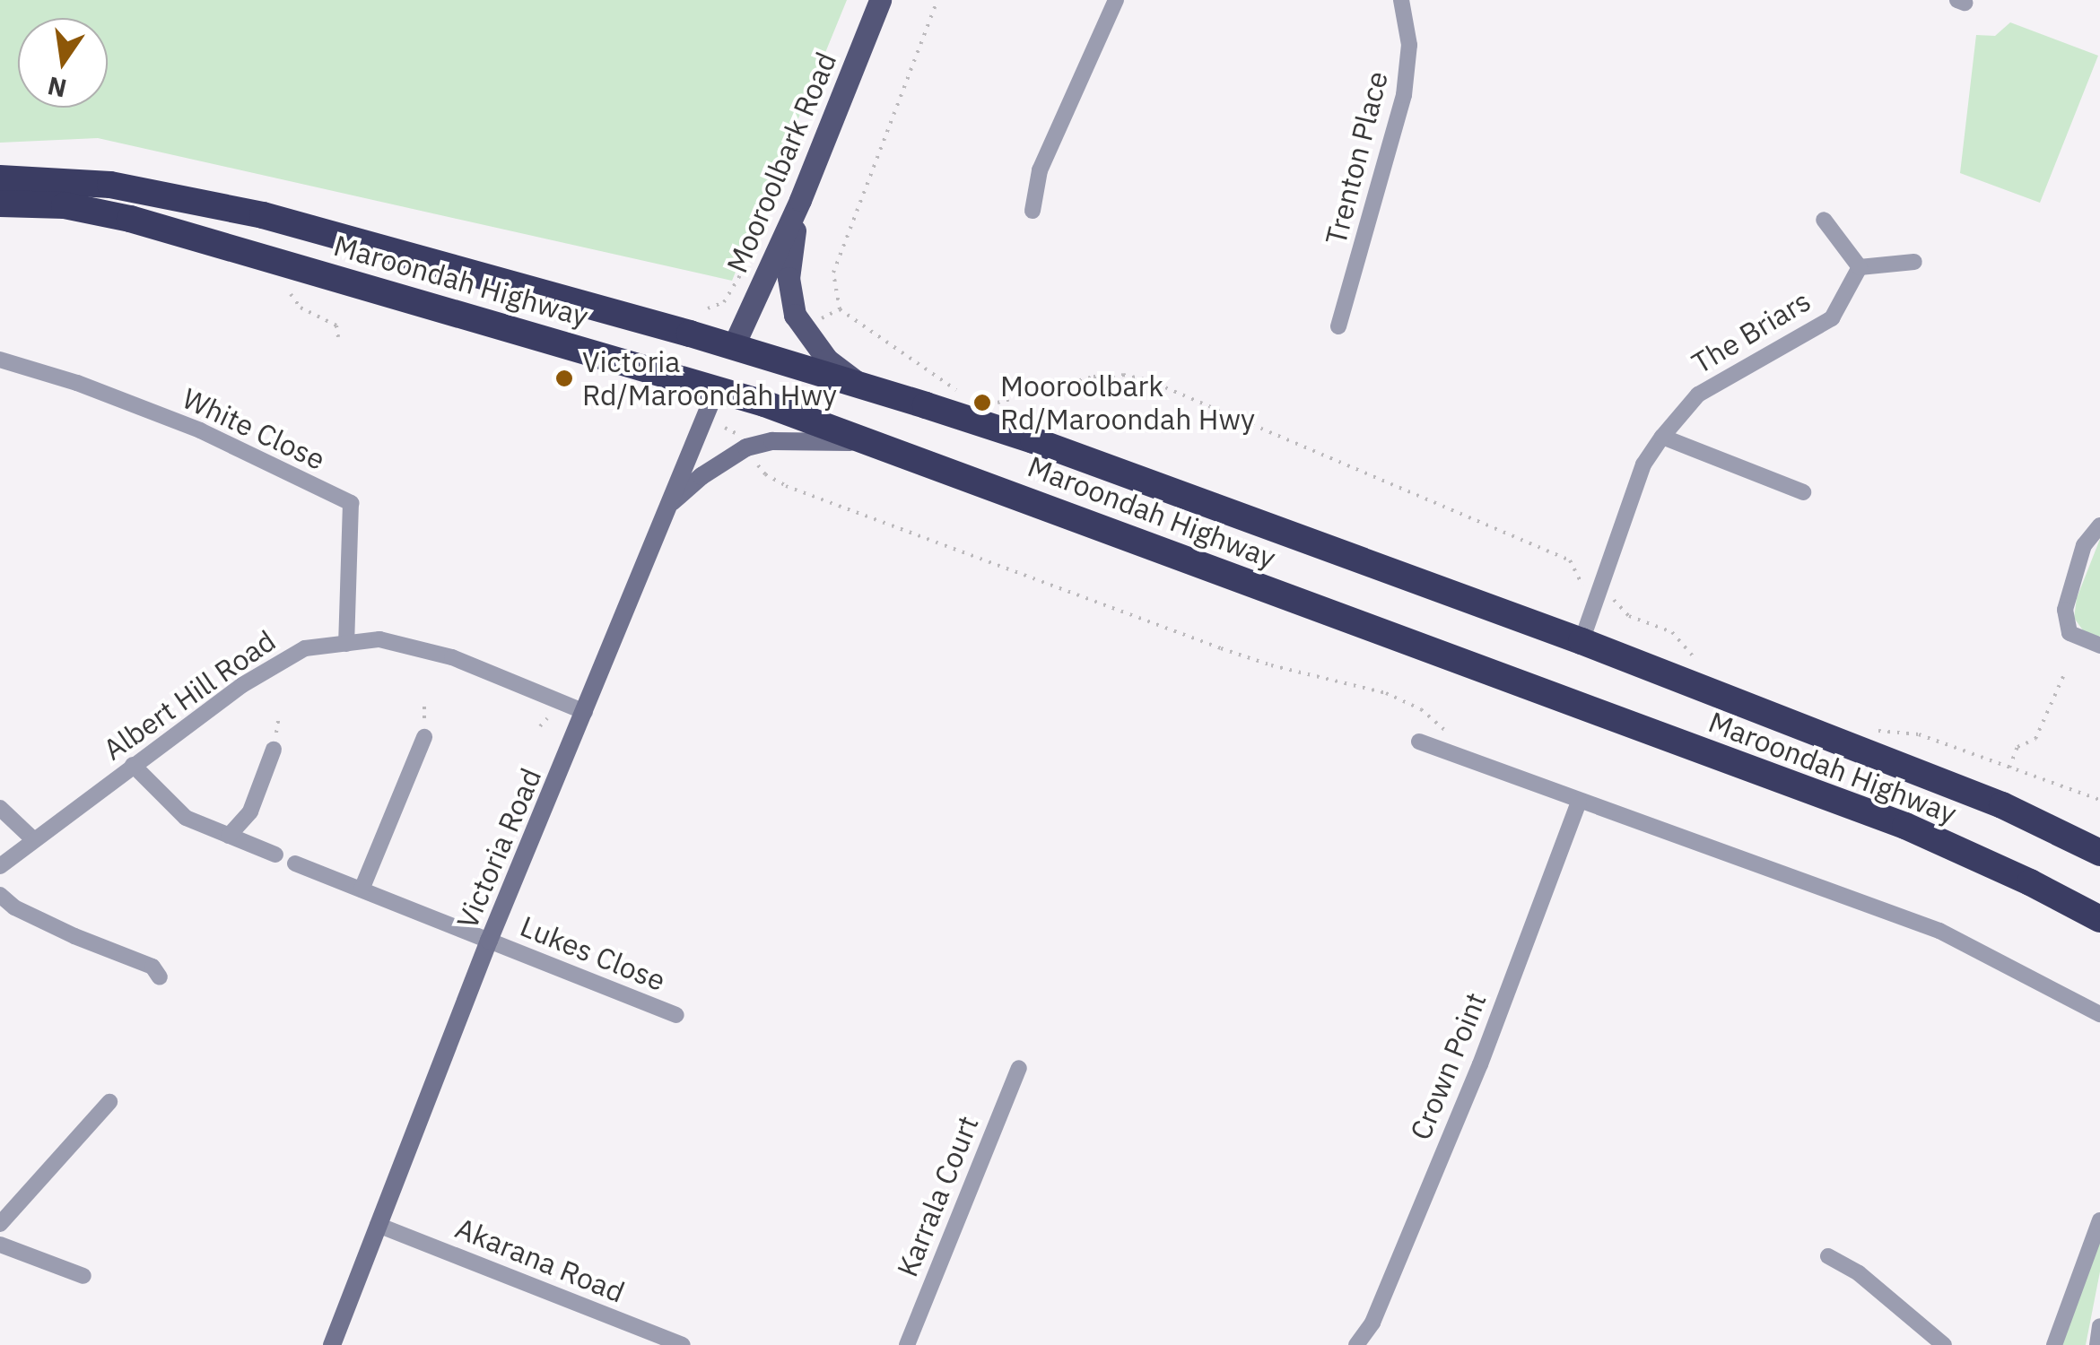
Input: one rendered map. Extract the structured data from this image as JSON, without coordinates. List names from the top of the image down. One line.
{"streets":{"highway":["Maroondah Highway"],"main road":["Mooroolbark Road","Victoria Road"],"street":["Trenton Place","The Briars","White Close","Albert Hill Road","Lukes Close","Crown Point","Karrala Court","Akarana Road"]},"crossings":[["Mooroolbark Road","Maroondah Highway"],["Maroondah Highway","The Briars"],["Maroondah Highway","Victoria Road"],["White Close","Albert Hill Road"],["Albert Hill Road","Victoria Road"],["Victoria Road","Lukes Close"],["Victoria Road","Akarana Road"]],"places":["Victoria Rd/Maroondah Hwy","Mooroolbark Rd/Maroondah Hwy"],"north":"bottom"}
